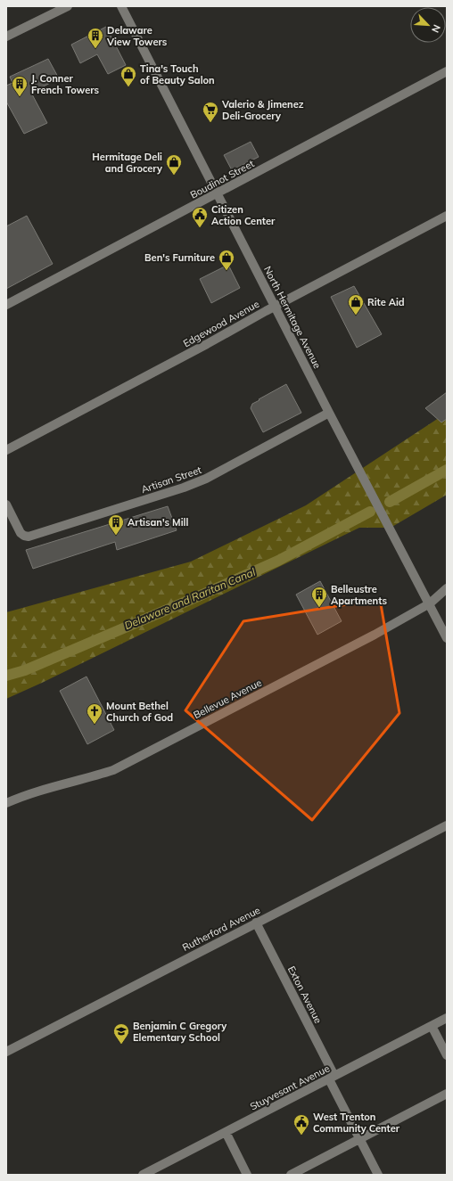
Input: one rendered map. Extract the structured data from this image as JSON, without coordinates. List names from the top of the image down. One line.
{"streets":{"street":["Boudinot Street","North Hermitage Avenue","Edgewood Avenue","Artisan Street","Bellevue Avenue","Rutherford Avenue","Exton Avenue","Stuyvesant Avenue"]},"crossings":[["Boudinot Street","North Hermitage Avenue"],["North Hermitage Avenue","Edgewood Avenue"],["North Hermitage Avenue","Artisan Street"],["North Hermitage Avenue","Bellevue Avenue"],["Rutherford Avenue","Exton Avenue"],["Exton Avenue","Stuyvesant Avenue"]],"water":["Delaware and Raritan Canal"],"places":{"building":["Delaware View Towers","J. Conner French Towers","Artisan's Mill","Belleustre Apartments"],"shop":["Tina's Touch of Beauty Salon","Hermitage Deli and Grocery","Ben's Furniture","Rite Aid"],"supermarket":["Valerio & Jimenez Deli-Grocery"],"public building":["Citizen Action Center","West Trenton Community Center"],"church":["Mount Bethel Church of God"],"school or university":["Benjamin C Gregory Elementary School"]},"north":"bottom right"}
